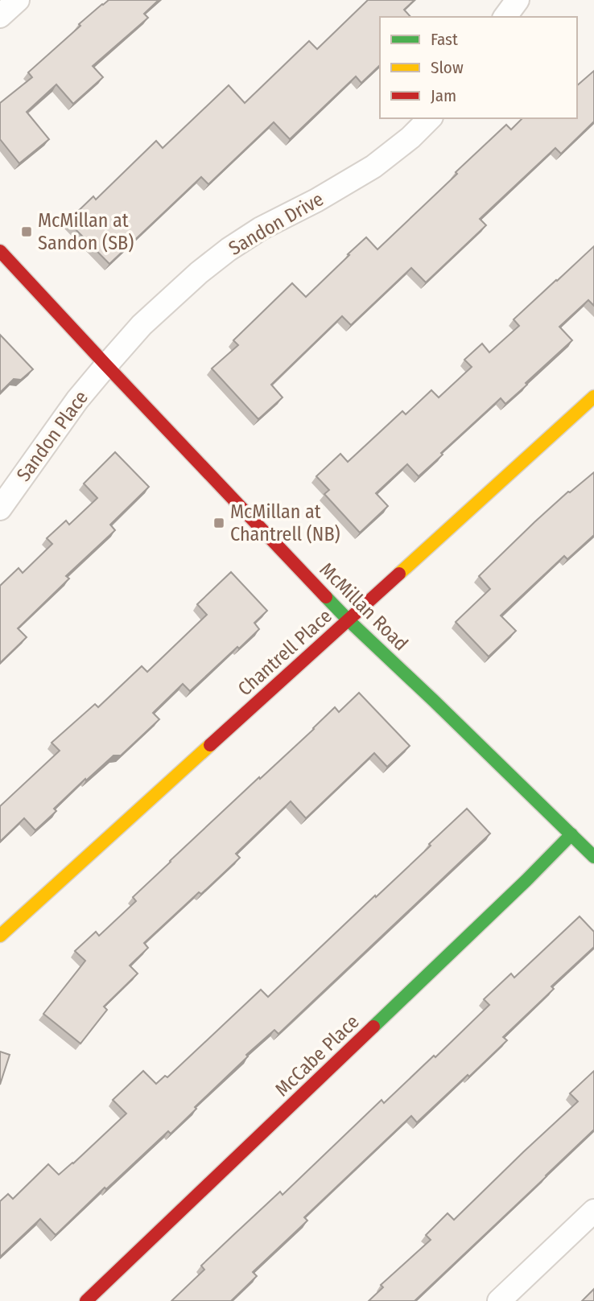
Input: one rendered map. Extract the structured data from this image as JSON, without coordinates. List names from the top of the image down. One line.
{"streets":{"street":["Sandon Drive","Sandon Place","McMillan Road","Chantrell Place","McCabe Place"]},"crossings":[["Sandon Drive","Sandon Place"],["Sandon Drive","McMillan Road"],["Sandon Place","McMillan Road"],["McMillan Road","Chantrell Place"],["McMillan Road","McCabe Place"]],"places":{"transit":["McMillan at Sandon (SB)","McMillan at Chantrell (NB)"]},"legend":["Fast","Slow","Jam"]}
